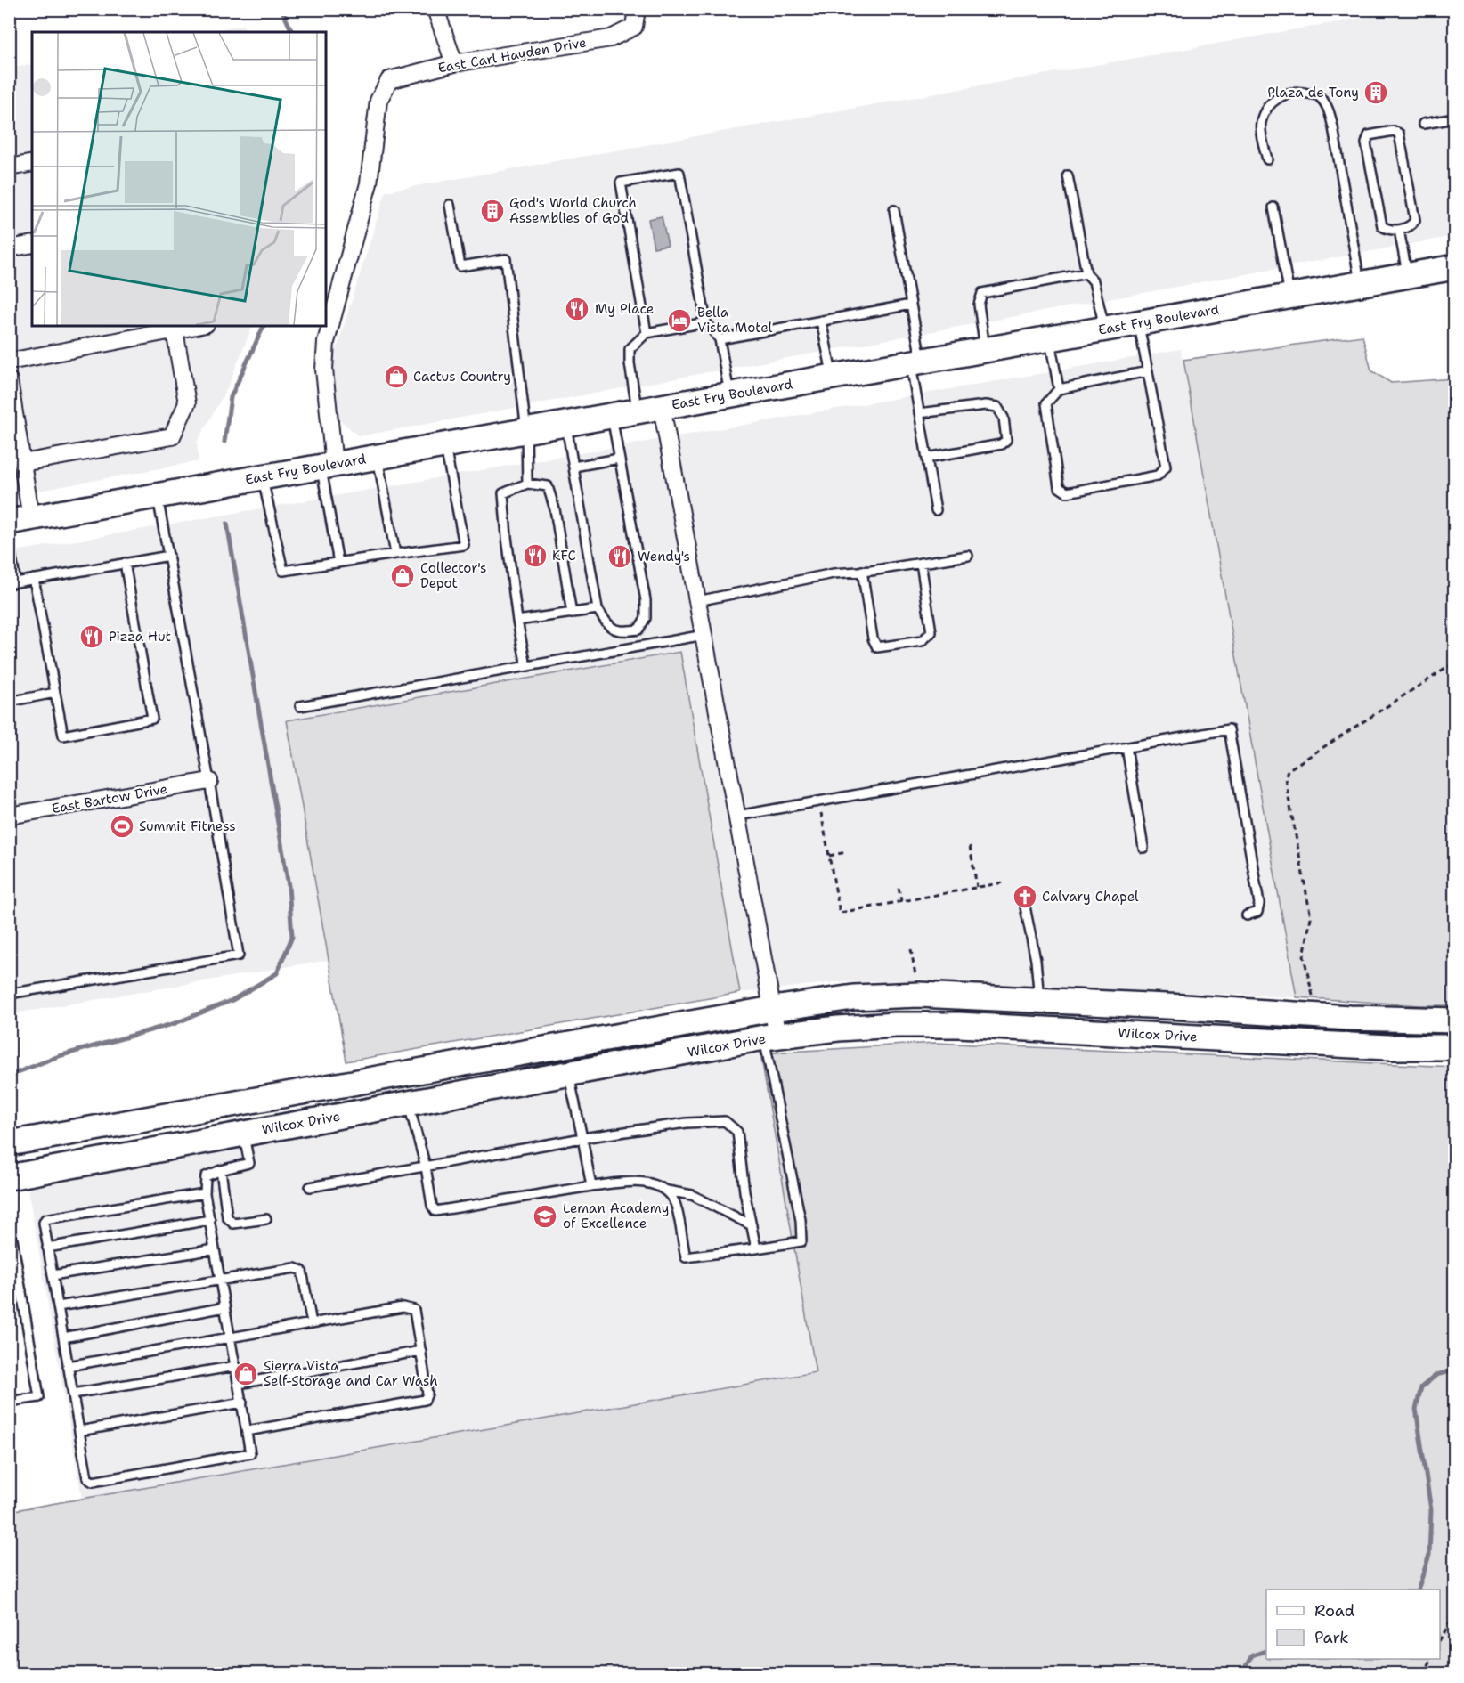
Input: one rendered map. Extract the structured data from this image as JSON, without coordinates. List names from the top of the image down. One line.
{"streets":{"street":["East Carl Hayden Drive","East Fry Boulevard","East Bartow Drive","Wilcox Drive"]},"crossings":[["East Carl Hayden Drive","East Fry Boulevard"]],"places":{"building":["Plaza de Tony","God's World Church Assemblies of God"],"restaurant":["My Place","KFC","Wendy's","Pizza Hut"],"hotel":["Bella Vista Motel"],"shop":["Cactus Country","Collector's Depot","Sierra Vista Self-Storage and Car Wash"],"sports":["Summit Fitness"],"church":["Calvary Chapel"],"school or university":["Leman Academy of Excellence"]},"legend":["Road","Park"]}
